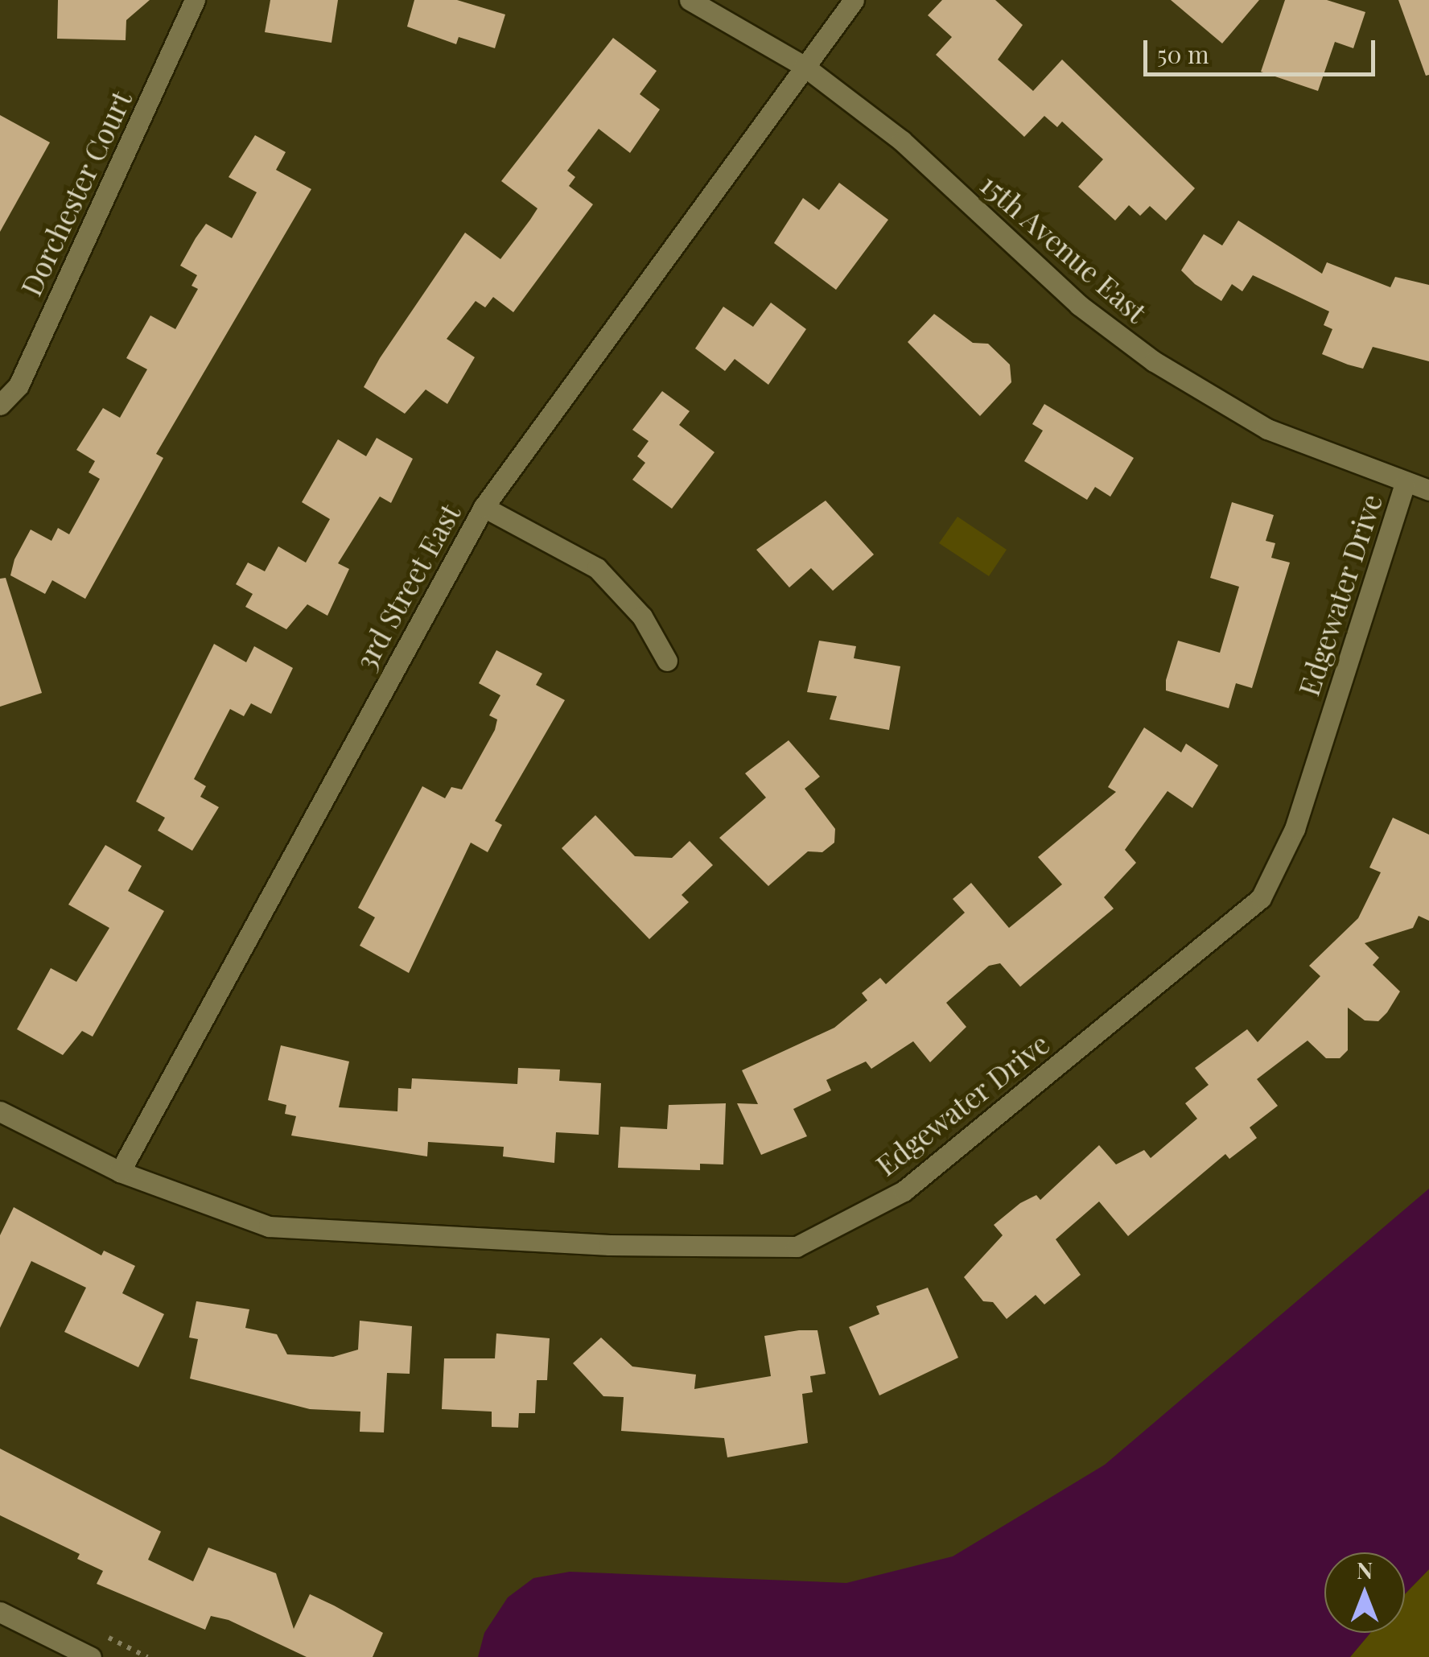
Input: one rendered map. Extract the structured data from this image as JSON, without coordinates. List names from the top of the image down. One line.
{"streets":{"street":["Dorchester Court","15th Avenue East","3rd Street East","Edgewater Drive"]},"crossings":[["15th Avenue East","3rd Street East"],["15th Avenue East","Edgewater Drive"],["3rd Street East","Edgewater Drive"]],"scale_bar":"50 m","north":"top"}
